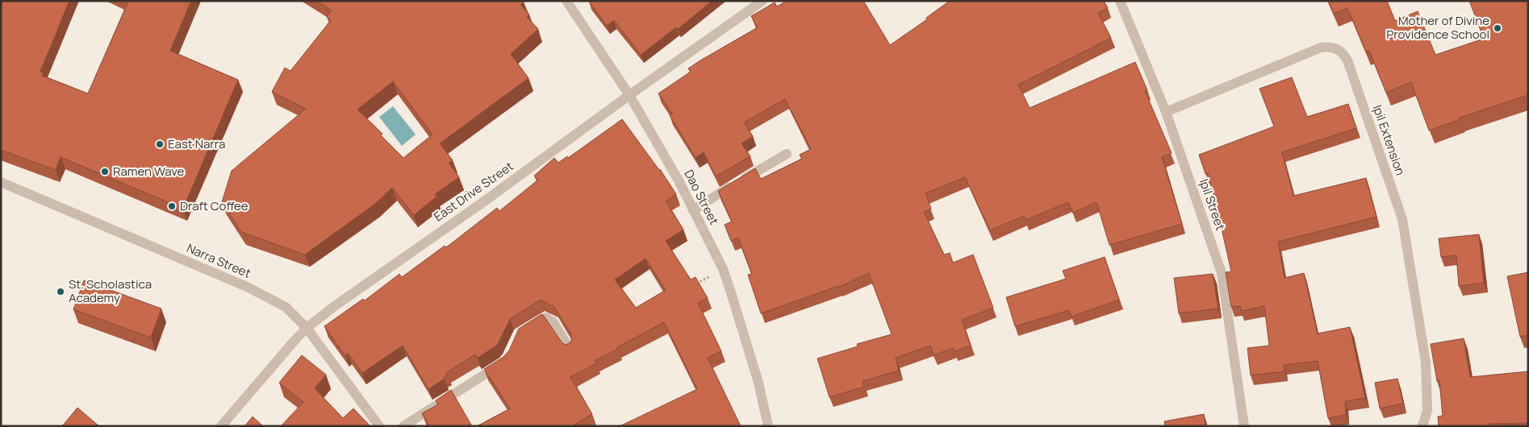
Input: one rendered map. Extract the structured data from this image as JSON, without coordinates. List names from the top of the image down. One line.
{"streets":{"street":["Ipil Extension","East Drive Street","Dao Street","Ipil Street","Narra Street"]},"crossings":[["Ipil Extension","Ipil Street"],["East Drive Street","Dao Street"],["East Drive Street","Narra Street"]],"places":["Mother of Divine Providence School","East Narra","Ramen Wave","Draft Coffee","St. Scholastica Academy"]}
